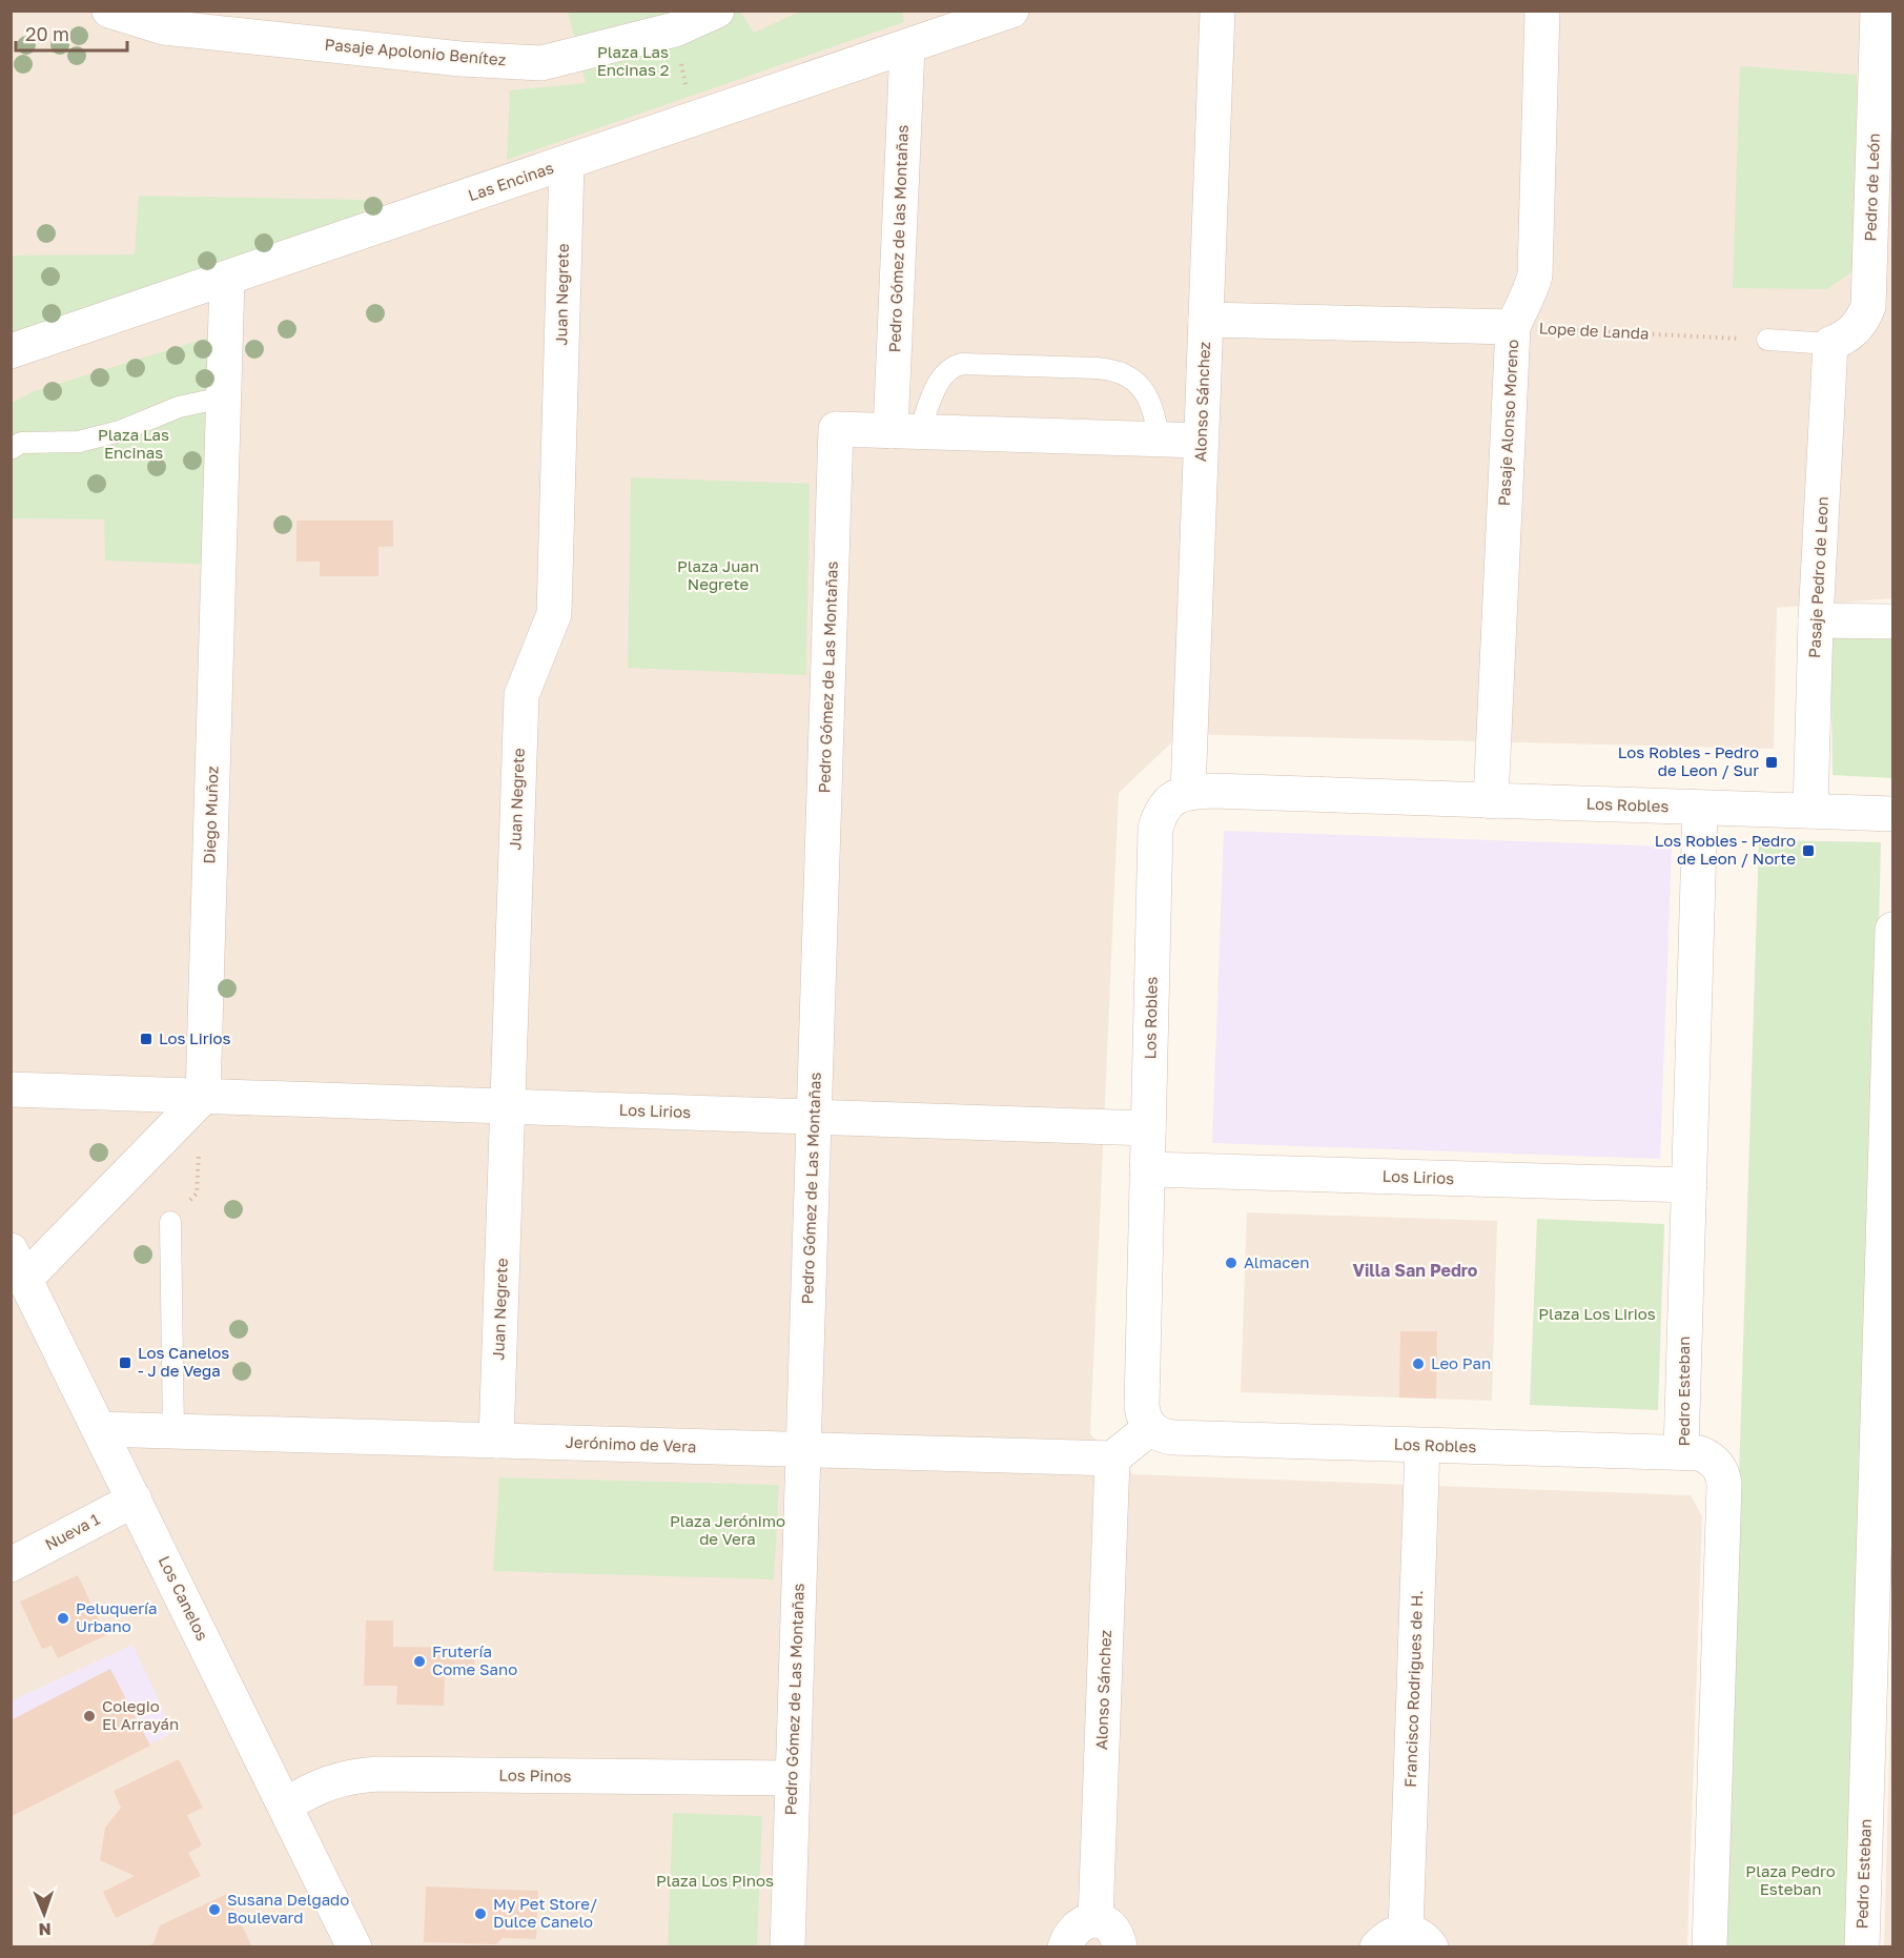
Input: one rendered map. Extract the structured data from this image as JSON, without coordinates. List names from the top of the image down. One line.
{"streets":{"street":["Pasaje Apolonio Benítez","Las Encinas","Pedro de León","Pedro Gómez de las Montañas","Juan Negrete","Alonso Sánchez","Pasaje Alonso Moreno","Pasaje Pedro de Leon","Pedro Gómez de Las Montañas","Los Robles","Diego Muñoz","Los Lirios","Pedro Esteban","Jerónimo de Vera","Nueva 1","Los Canelos","Francisco Rodrigues de H.","Los Pinos"],"path":["Lope de Landa"]},"crossings":[["Las Encinas","Pedro Gómez de las Montañas"],["Las Encinas","Juan Negrete"],["Las Encinas","Diego Muñoz"],["Pedro de León","Pasaje Pedro de Leon"],["Pedro Gómez de las Montañas","Pedro Gómez de Las Montañas"],["Juan Negrete","Los Lirios"],["Juan Negrete","Jerónimo de Vera"],["Lope de Landa","Pasaje Alonso Moreno"],["Alonso Sánchez","Los Robles"],["Alonso Sánchez","Jerónimo de Vera"],["Pasaje Alonso Moreno","Los Robles"],["Pasaje Pedro de Leon","Los Robles"],["Pedro Gómez de Las Montañas","Los Lirios"],["Pedro Gómez de Las Montañas","Jerónimo de Vera"],["Pedro Gómez de Las Montañas","Los Pinos"],["Los Robles","Los Lirios"],["Los Robles","Pedro Esteban"],["Los Robles","Francisco Rodrigues de H."],["Diego Muñoz","Los Lirios"],["Los Lirios","Pedro Esteban"],["Jerónimo de Vera","Los Canelos"],["Nueva 1","Los Canelos"],["Los Canelos","Los Pinos"]],"districts":["Villa San Pedro"],"parks":["Plaza Las Encinas 2","Plaza Las Encinas","Plaza Juan Negrete","Plaza Los Lirios","Plaza Jerónimo de Vera","Plaza Pedro Esteban","Plaza Los Pinos"],"places":{"transit":["Los Robles - Pedro de Leon / Sur","Los Robles - Pedro de Leon / Norte","Los Lirios","Los Canelos - J de Vega"],"other":["Almacen","Leo Pan","Peluquería Urbano","Frutería Come Sano","Colegio El Arrayán","Susana Delgado Boulevard","My Pet Store/ Dulce Canelo"]},"scale_bar":"20 m","north":"bottom"}
